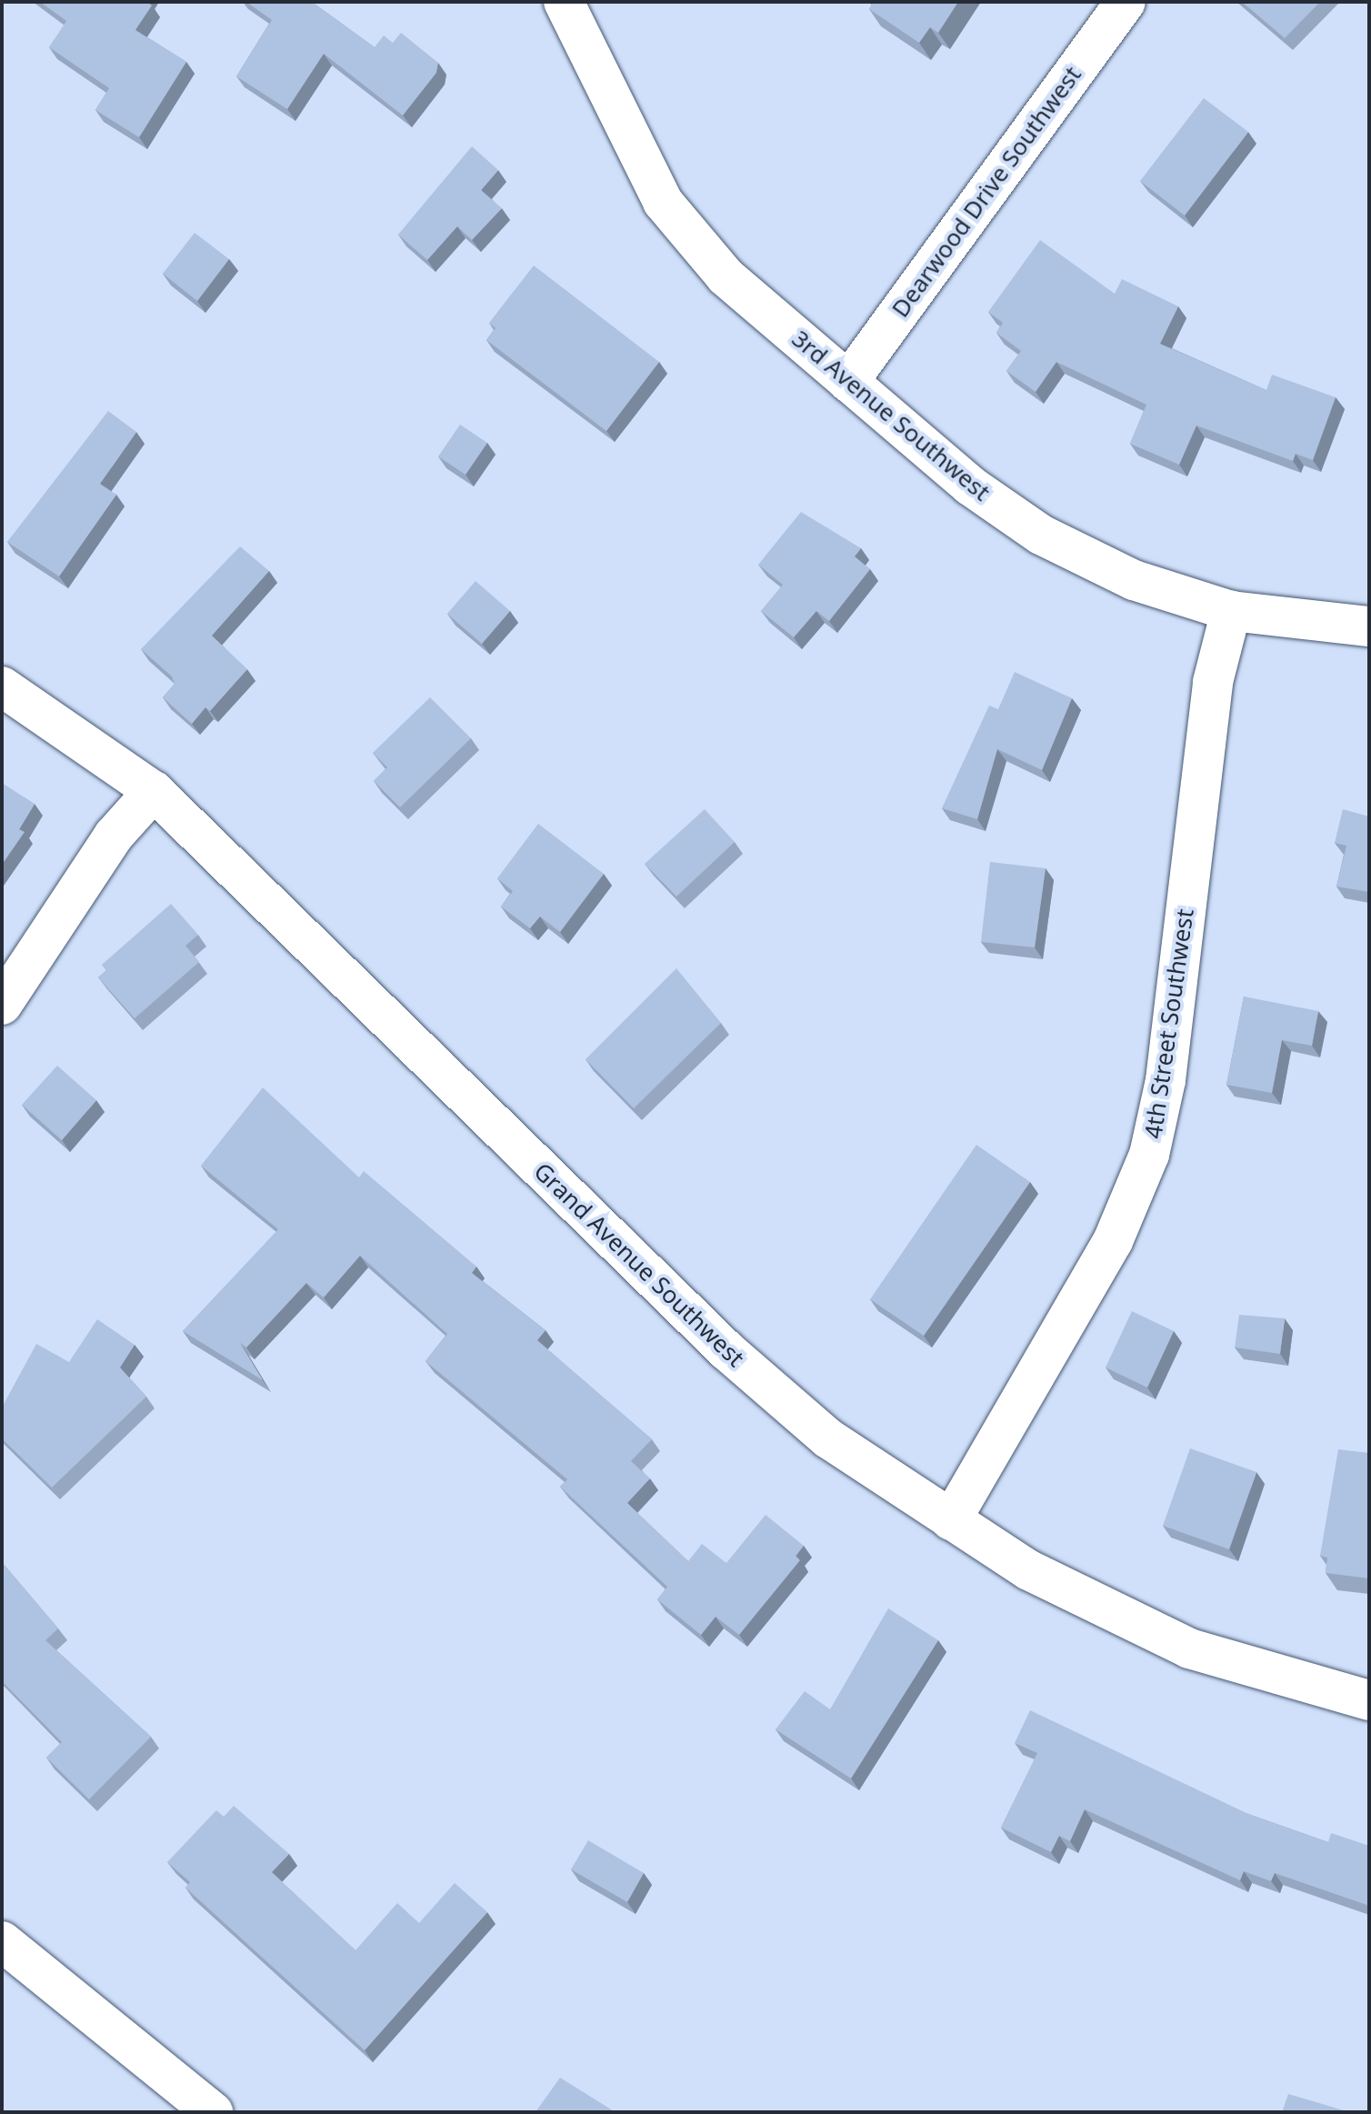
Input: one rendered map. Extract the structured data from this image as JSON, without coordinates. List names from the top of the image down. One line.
{"streets":{"street":["Dearwood Drive Southwest","3rd Avenue Southwest","4th Street Southwest","Grand Avenue Southwest"]},"crossings":[["Dearwood Drive Southwest","3rd Avenue Southwest"],["3rd Avenue Southwest","4th Street Southwest"],["4th Street Southwest","Grand Avenue Southwest"]]}
